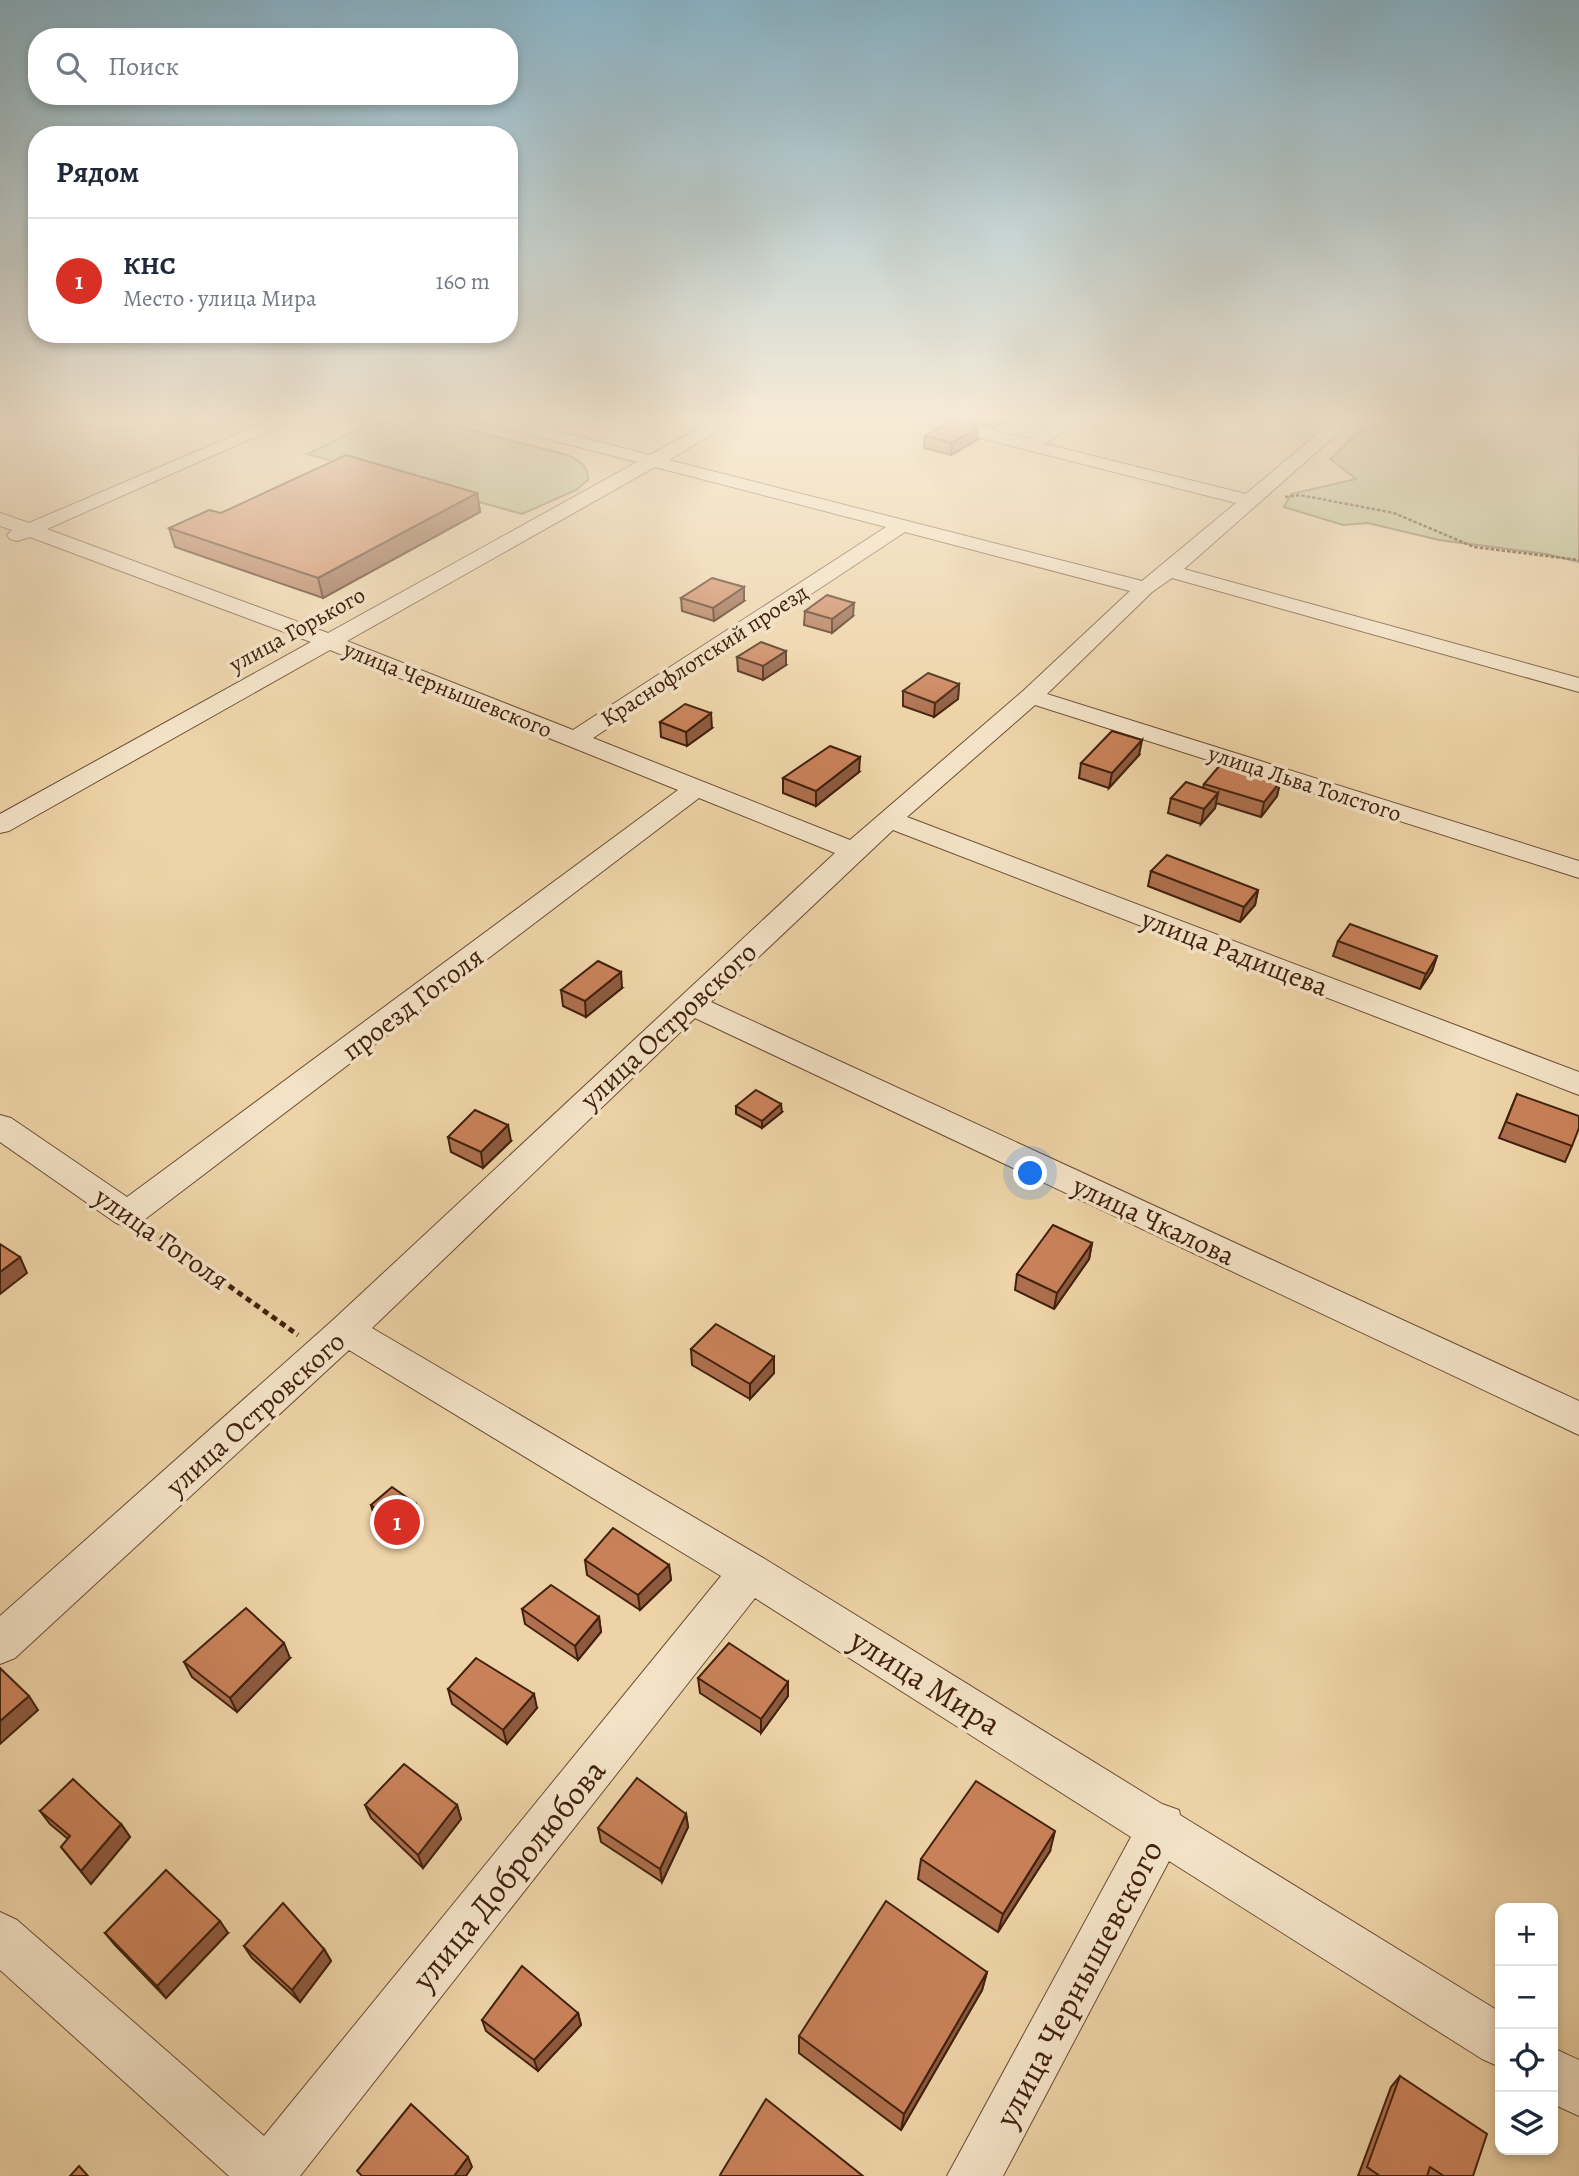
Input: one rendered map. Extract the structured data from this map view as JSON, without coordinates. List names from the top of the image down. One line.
{"streets":{"street":["улица Горького","Краснофлотский проезд","улица Чернышевского","улица Льва Толстого","улица Радищева","проезд Гоголя","улица Островского","улица Чкалова","улица Гоголя","улица Мира","улица Добролюбова"]},"crossings":[["улица Горького","улица Чернышевского"],["Краснофлотский проезд","улица Чернышевского"],["улица Чернышевского","проезд Гоголя"],["улица Чернышевского","улица Островского"],["улица Чернышевского","улица Мира"],["улица Льва Толстого","улица Островского"],["улица Радищева","улица Островского"],["проезд Гоголя","улица Гоголя"],["улица Островского","улица Чкалова"],["улица Островского","улица Гоголя"],["улица Островского","улица Мира"],["улица Гоголя","улица Мира"],["улица Мира","улица Добролюбова"]],"page":{"search":"Поиск","heading":"Рядом","list":[{"mark":"1","name":"КНС","note":"Место · улица Мира","value":"160 m"}],"pins":"1","map_buttons":["+","−"]}}
